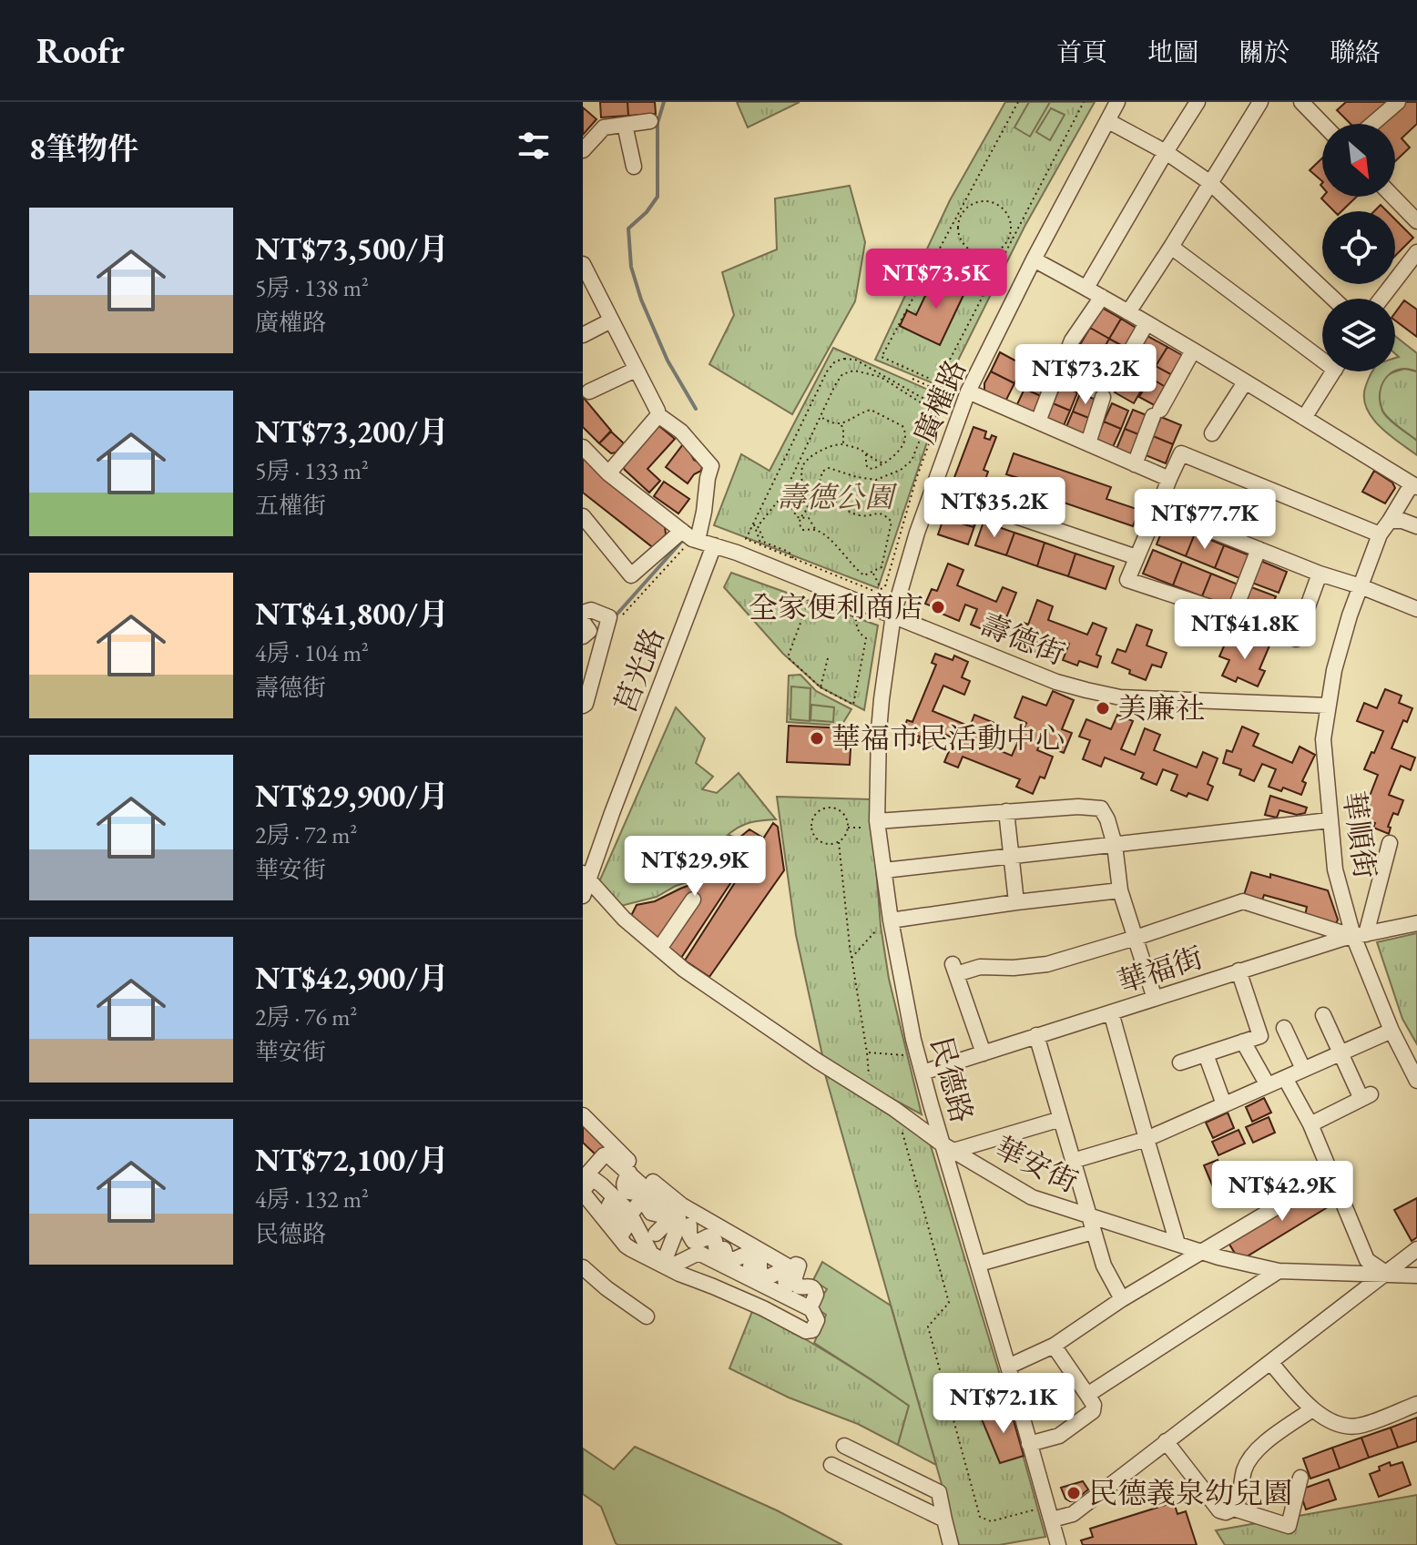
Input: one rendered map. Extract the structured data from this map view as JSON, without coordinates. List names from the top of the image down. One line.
{"streets":{"street":["廣權路","壽德街","莒光路","華順街","華福街","民德路","華安街"]},"crossings":[["廣權路","壽德街"],["廣權路","民德路"],["壽德街","莒光路"],["壽德街","華順街"],["壽德街","民德路"],["莒光路","華安街"],["華順街","華福街"],["華福街","民德路"],["民德路","華安街"]],"parks":["壽德公園"],"places":["全家便利商店","美廉社","華福市民活動中心","民德義泉幼兒園"],"north":"bottom right","page":{"header":"Roofr","nav":["首頁","地圖","關於","聯絡"],"heading":"8筆物件","list":[{"name":"NT$73,500/月","note":"5房 · 138 m² · 廣權路"},{"name":"NT$73,200/月","note":"5房 · 133 m² · 五權街"},{"name":"NT$41,800/月","note":"4房 · 104 m² · 壽德街"},{"name":"NT$29,900/月","note":"2房 · 72 m² · 華安街"},{"name":"NT$42,900/月","note":"2房 · 76 m² · 華安街"},{"name":"NT$72,100/月","note":"4房 · 132 m² · 民德路"}],"price":["NT$73.5K","NT$73.2K","NT$35.2K","NT$77.7K","NT$41.8K","NT$29.9K","NT$42.9K","NT$72.1K"]}}
